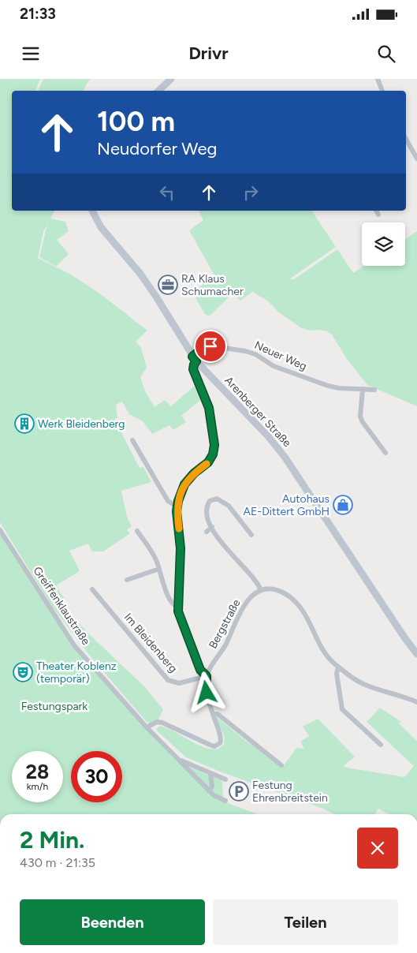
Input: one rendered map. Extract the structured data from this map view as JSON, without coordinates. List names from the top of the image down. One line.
{"streets":{"main road":["Arenberger Straße"],"street":["Neuer Weg","Greiffenklaustraße","Bergstraße","Im Bleidenberg"]},"crossings":[["Neuer Weg","Arenberger Straße"],["Bergstraße","Im Bleidenberg"]],"parks":["Festungspark"],"places":{"office":["RA Klaus Schumacher"],"building":["Werk Bleidenberg"],"shop":["Autohaus AE-Dittert GmbH"],"theatre":["Theater Koblenz (temporär)"],"parking":["Festung Ehrenbreitstein"]},"page":{"status":"21:33","header":"Drivr","turn":["100 m","Neudorfer Weg"],"speed":"28 km/h","limit":"30","heading":["2 Min.","430 m · 21:35"],"buttons":["Beenden","Teilen"]}}
